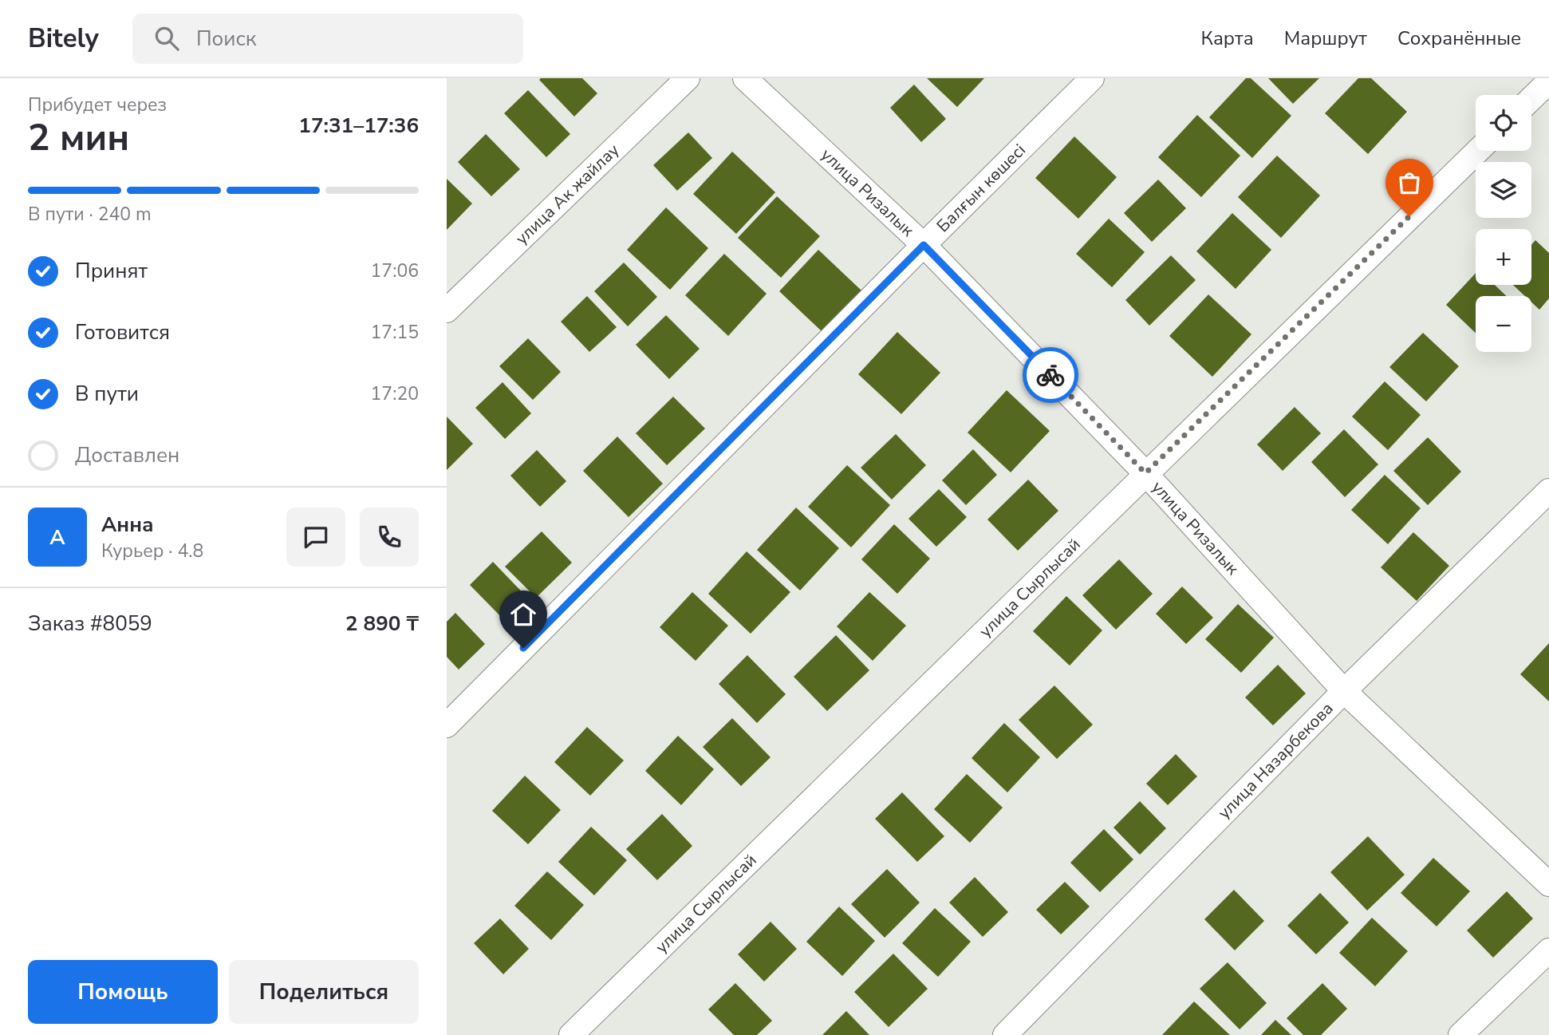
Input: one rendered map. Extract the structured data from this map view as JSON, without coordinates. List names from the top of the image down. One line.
{"streets":{"street":["Балғын көшесі","улица Ризалык","улица Ак жайлау","улица Сырлысай","улица Назарбекова"]},"crossings":[["Балғын көшесі","улица Ризалык"],["улица Ризалык","улица Сырлысай"],["улица Ризалык","улица Назарбекова"]],"page":{"header":"Bitely","search":"Поиск","nav":["Карта","Маршрут","Сохранённые"],"heading":["2 мин","Прибудет через","17:31–17:36"],"panel":["Анна","Курьер · 4.8","Заказ #8059","2 890 ₸"],"map_buttons":["+","−"],"bar":"В пути · 240 m","list":[["Принят","17:06"],["Готовится","17:15"],["В пути","17:20"],"Доставлен"],"round":"А","buttons":["Помощь","Поделиться"]}}
